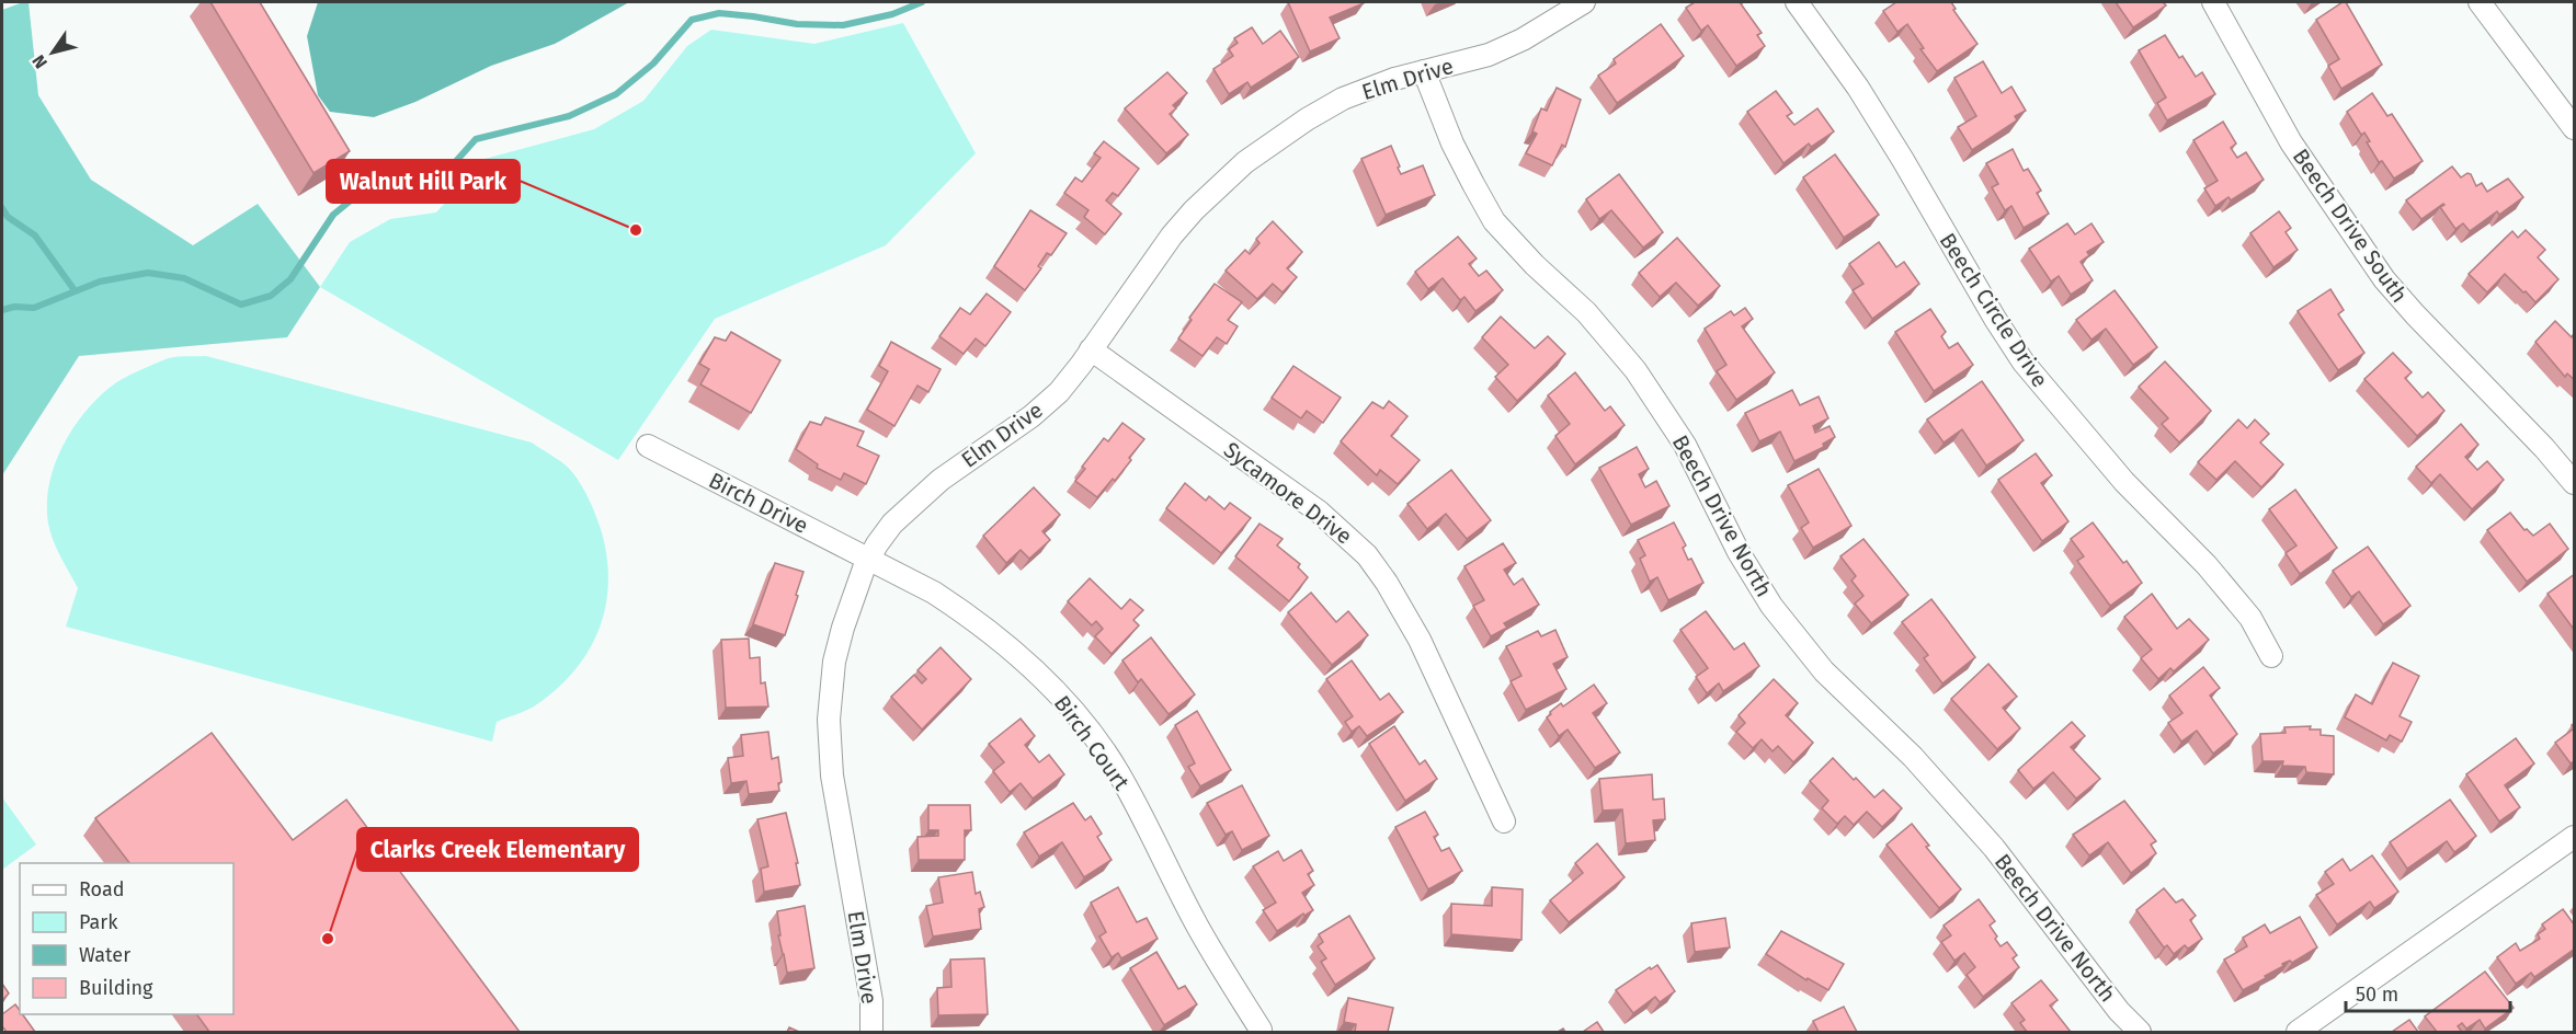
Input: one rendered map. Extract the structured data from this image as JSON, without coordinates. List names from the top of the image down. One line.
{"streets":{"street":["Elm Drive","Beech Drive South","Beech Circle Drive","Sycamore Drive","Birch Drive","Beech Drive North","Birch Court"]},"crossings":[["Elm Drive","Sycamore Drive"],["Elm Drive","Birch Drive"],["Elm Drive","Beech Drive North"],["Elm Drive","Birch Court"],["Birch Drive","Birch Court"]],"places":["Walnut Hill Park","Clarks Creek Elementary"],"legend":["Road","Park","Water","Building"],"scale_bar":"50 m","north":"bottom left"}
